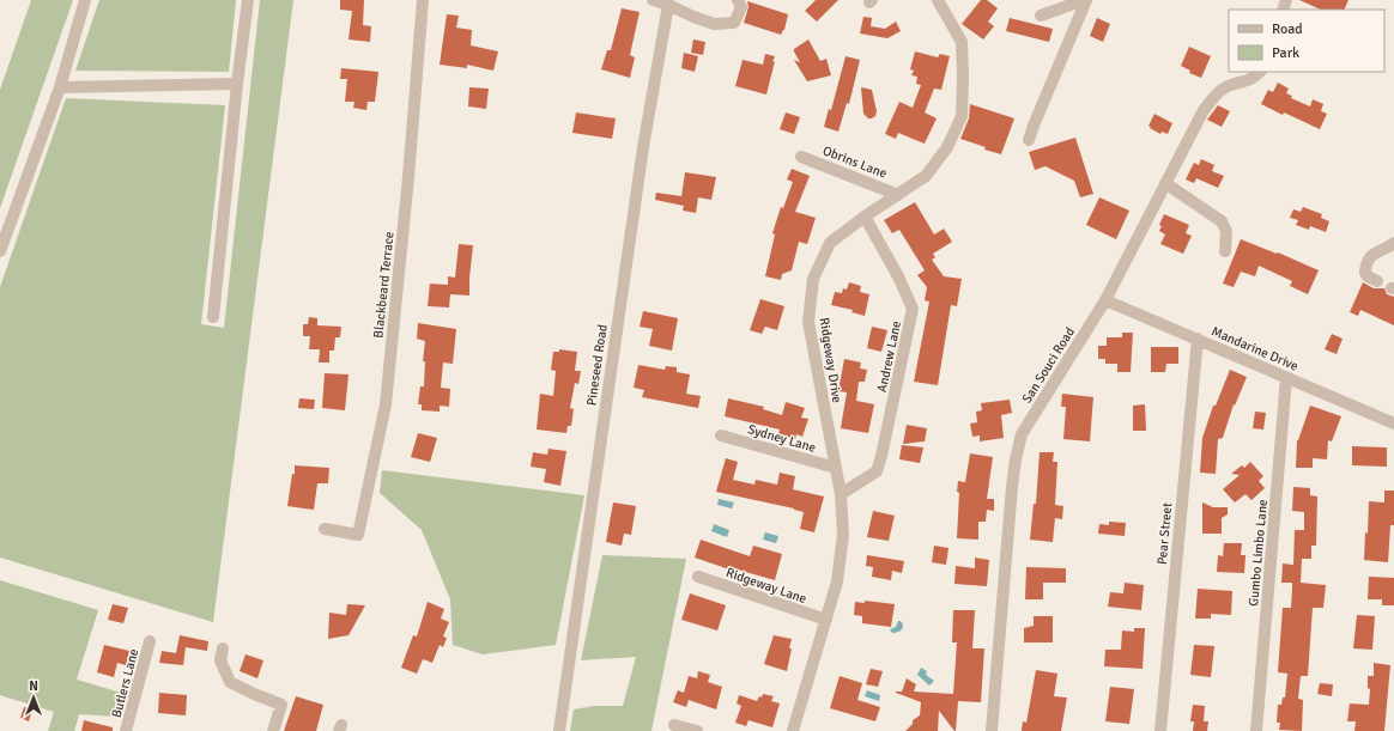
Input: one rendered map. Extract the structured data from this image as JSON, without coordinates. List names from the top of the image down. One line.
{"streets":{"street":["Obrins Lane","Blackbeard Terrace","Mandarine Drive","Andrew Lane","Ridgeway Drive","Pineseed Road","San Souci Road","Sydney Lane","Pear Street","Gumbo Limbo Lane","Ridgeway Lane","Butlers Lane"]},"crossings":[["Obrins Lane","Ridgeway Drive"],["Mandarine Drive","San Souci Road"],["Mandarine Drive","Pear Street"],["Mandarine Drive","Gumbo Limbo Lane"],["Andrew Lane","Ridgeway Drive"],["Ridgeway Drive","Sydney Lane"],["Ridgeway Drive","Ridgeway Lane"]],"legend":["Road","Park"],"north":"top"}
